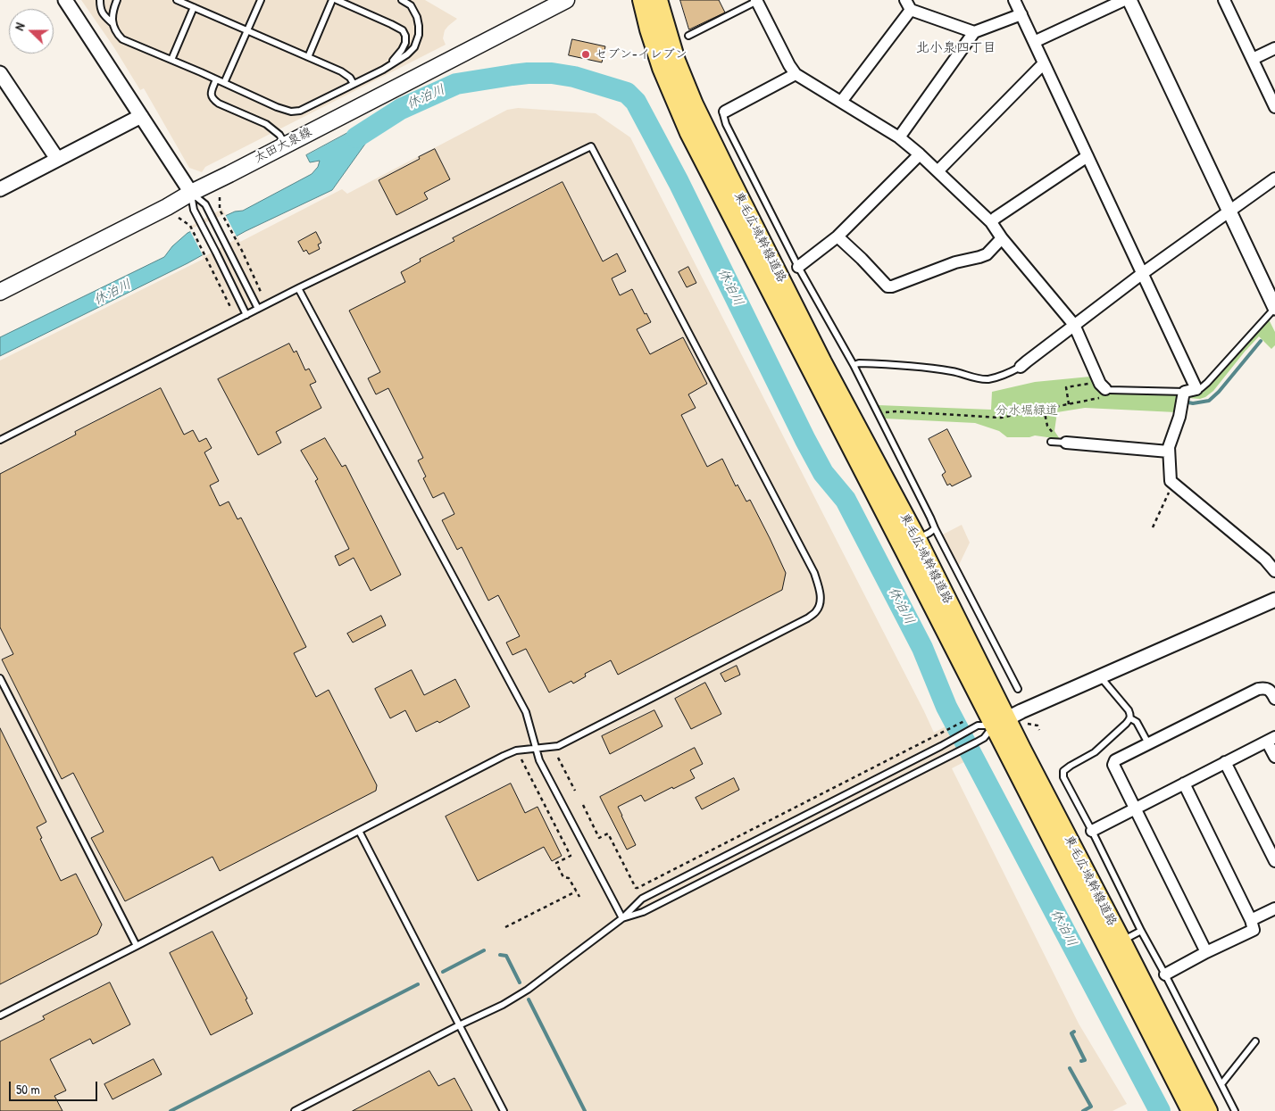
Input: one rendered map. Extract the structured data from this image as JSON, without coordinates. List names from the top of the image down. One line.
{"streets":{"highway":["東毛広域幹線道路"],"main road":["太田大泉線"]},"districts":["北小泉四丁目"],"water":["休泊川"],"parks":["分水堀緑道"],"places":["セブン-イレブン"],"scale_bar":"50 m","north":"left"}
